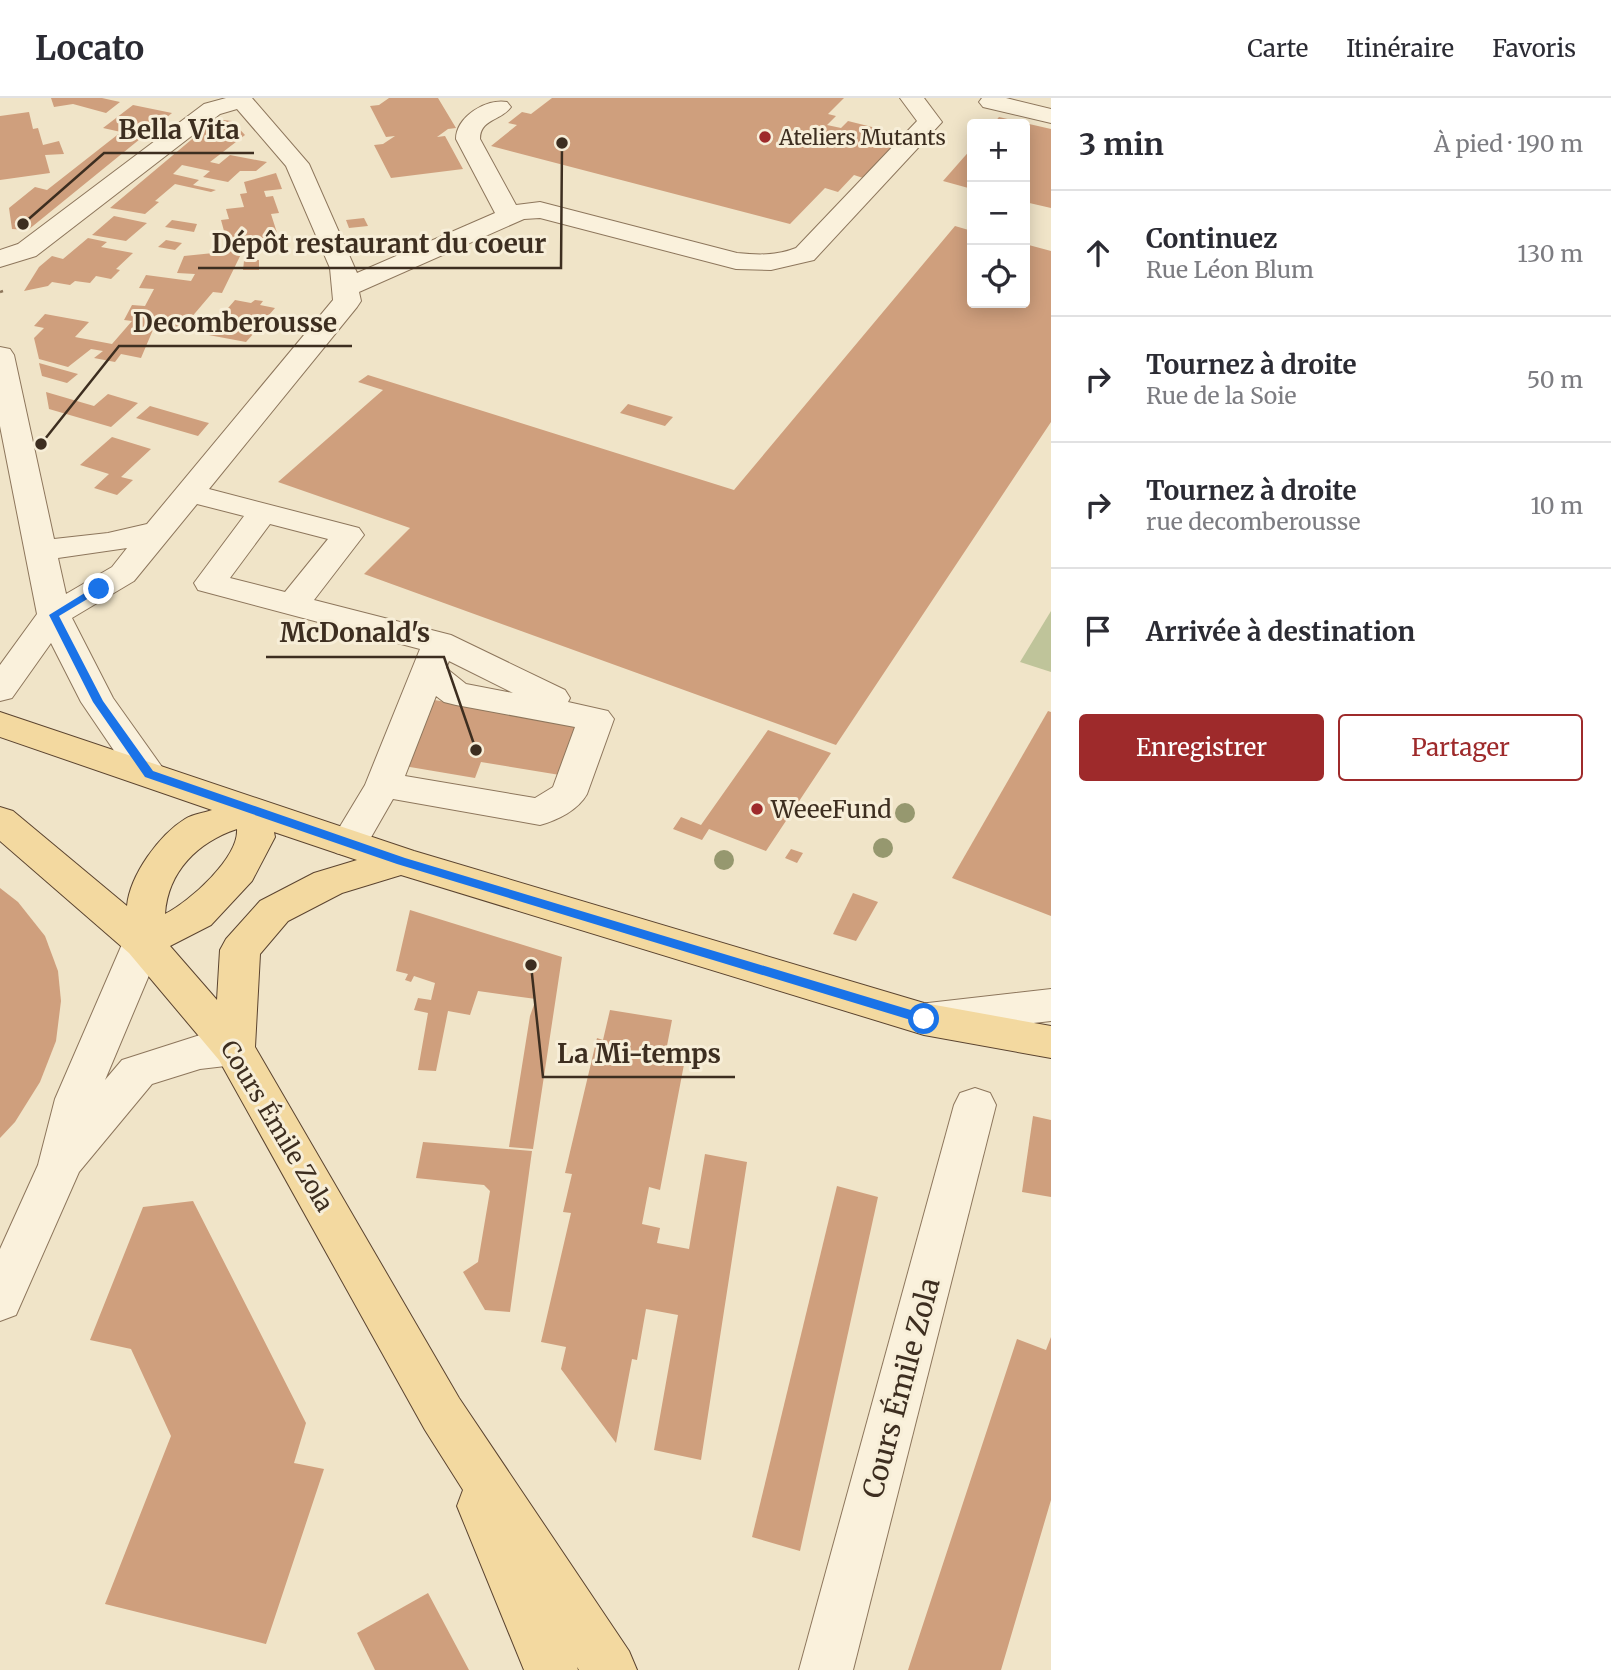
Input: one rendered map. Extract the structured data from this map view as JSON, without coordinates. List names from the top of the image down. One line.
{"streets":{"main road":["Cours Émile Zola"]},"places":["Ateliers Mutants","Dépôt restaurant du coeur","Bella Vita","Decomberousse","McDonald's","WeeeFund","La Mi-temps"],"page":{"header":"Locato","nav":["Carte","Itinéraire","Favoris"],"heading":["3 min","À pied · 190 m"],"map_buttons":["+","−"],"list":[["Continuez","Rue Léon Blum","130 m"],["Tournez à droite","Rue de la Soie","50 m"],["Tournez à droite","rue decomberousse","10 m"],"Arrivée à destination"],"buttons":["Enregistrer","Partager"]}}
